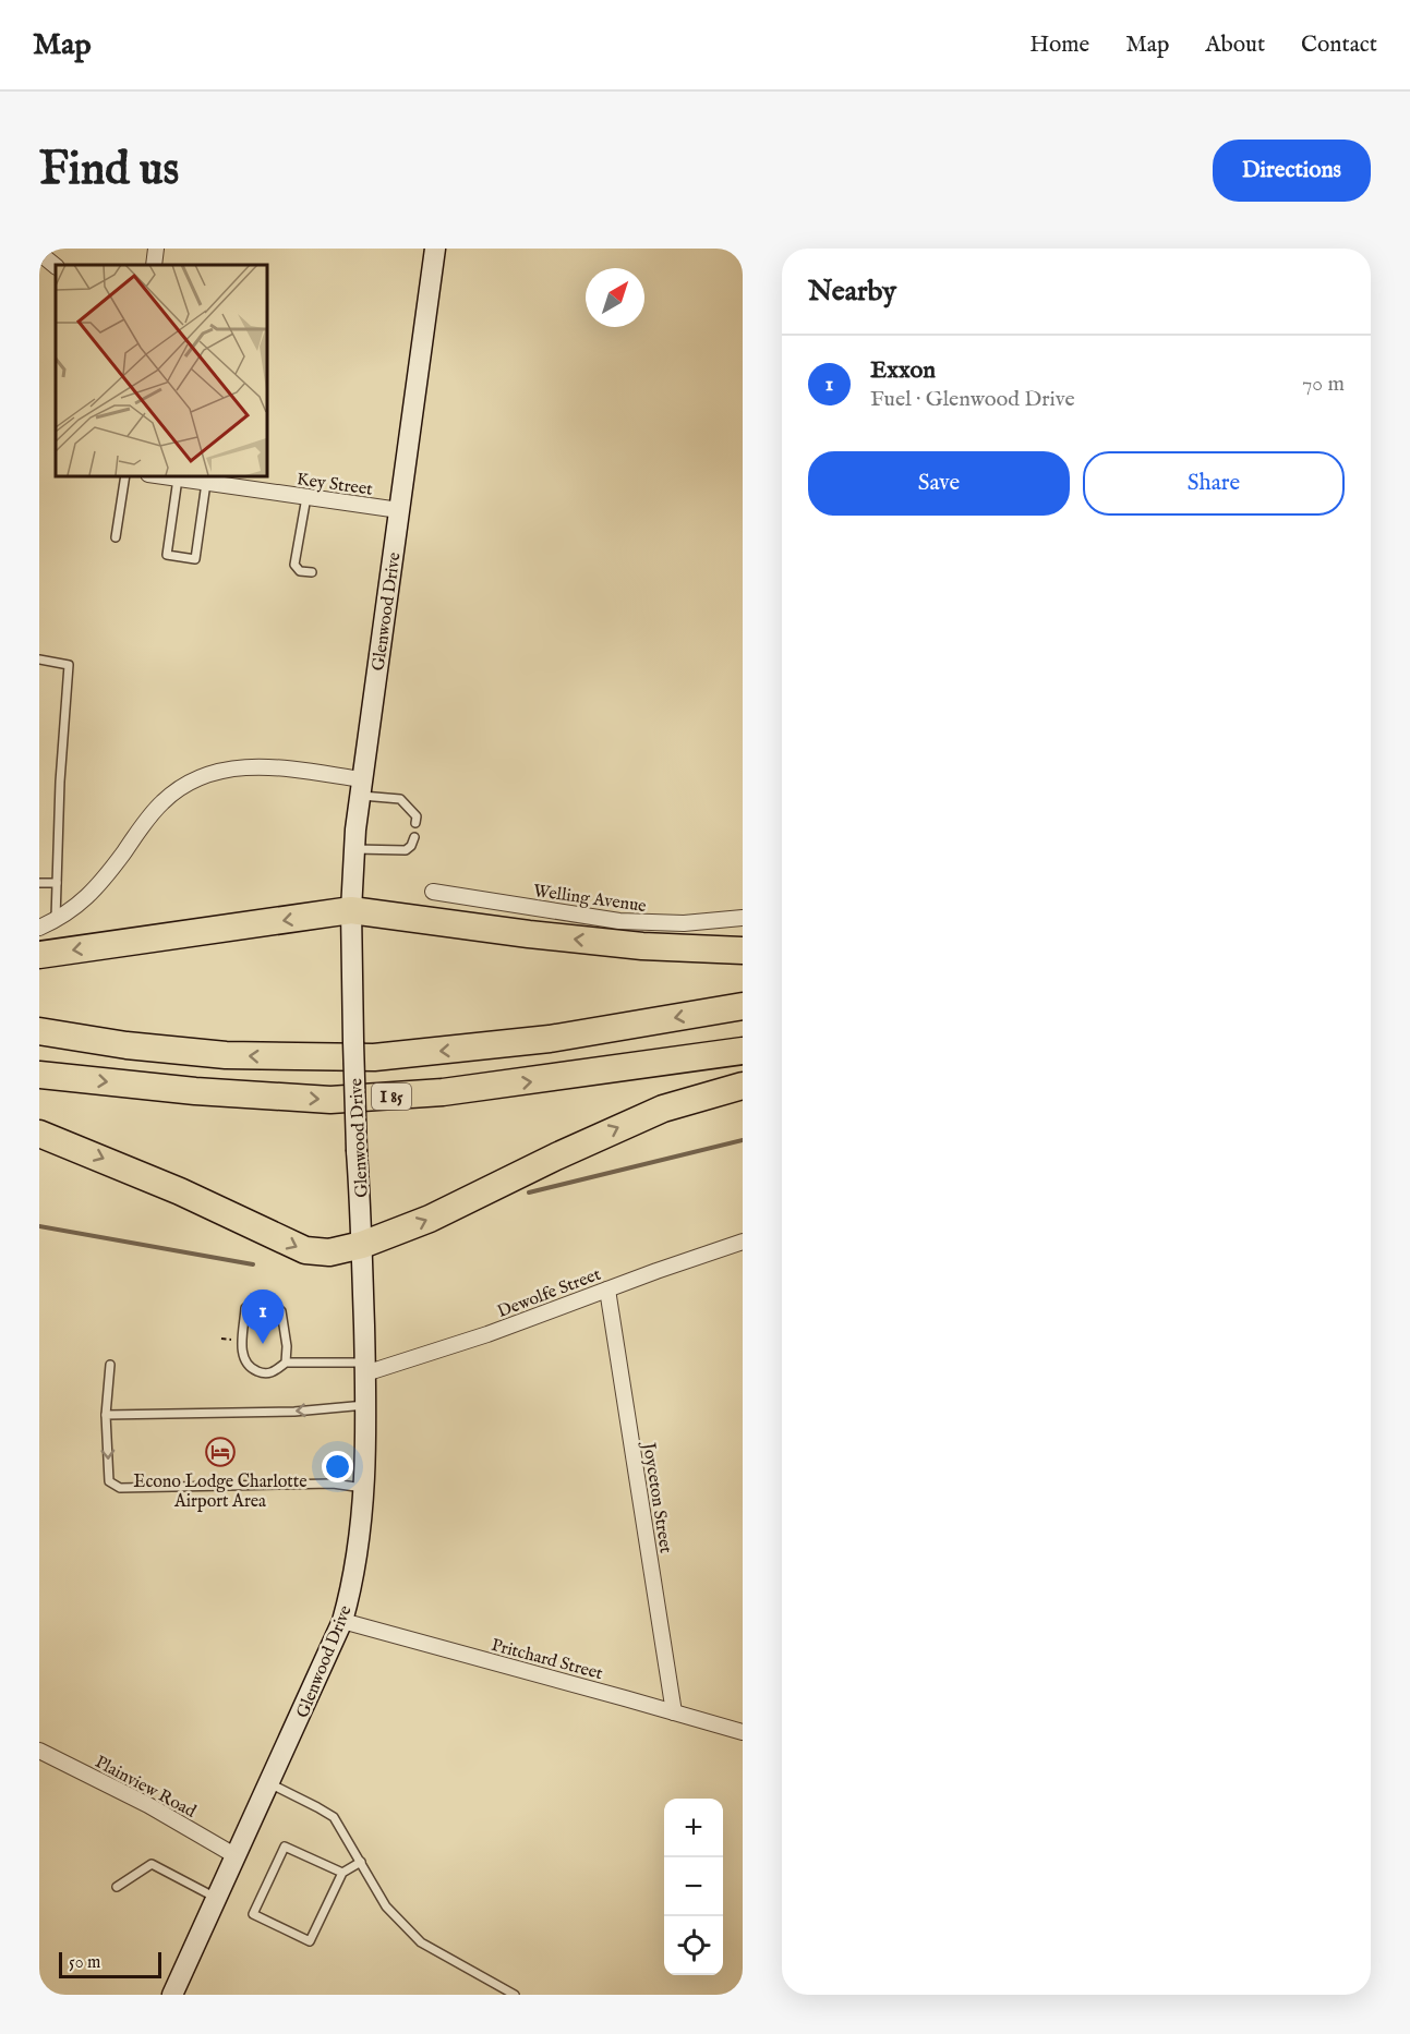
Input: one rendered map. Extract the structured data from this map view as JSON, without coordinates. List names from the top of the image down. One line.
{"streets":{"highway":["I 85"],"street":["Key Street","Glenwood Drive","Welling Avenue","Dewolfe Street","Joyceton Street","Pritchard Street","Plainview Road"]},"crossings":[["Key Street","Glenwood Drive"],["Glenwood Drive","Dewolfe Street"],["Glenwood Drive","Pritchard Street"],["Glenwood Drive","Plainview Road"],["Dewolfe Street","Joyceton Street"],["Joyceton Street","Pritchard Street"]],"places":{"hotel":["Econo Lodge Charlotte Airport Area"]},"scale_bar":"50 m","north":"top right","page":{"header":"Map","nav":["Home","Map","About","Contact"],"buttons":["Directions",["Save","Share"]],"title":"Find us","heading":"Nearby","list":[{"mark":"1","name":"Exxon","note":"Fuel · Glenwood Drive","value":"70 m"}],"pins":"1","map_buttons":["+","−"],"scale":"50 m"}}
